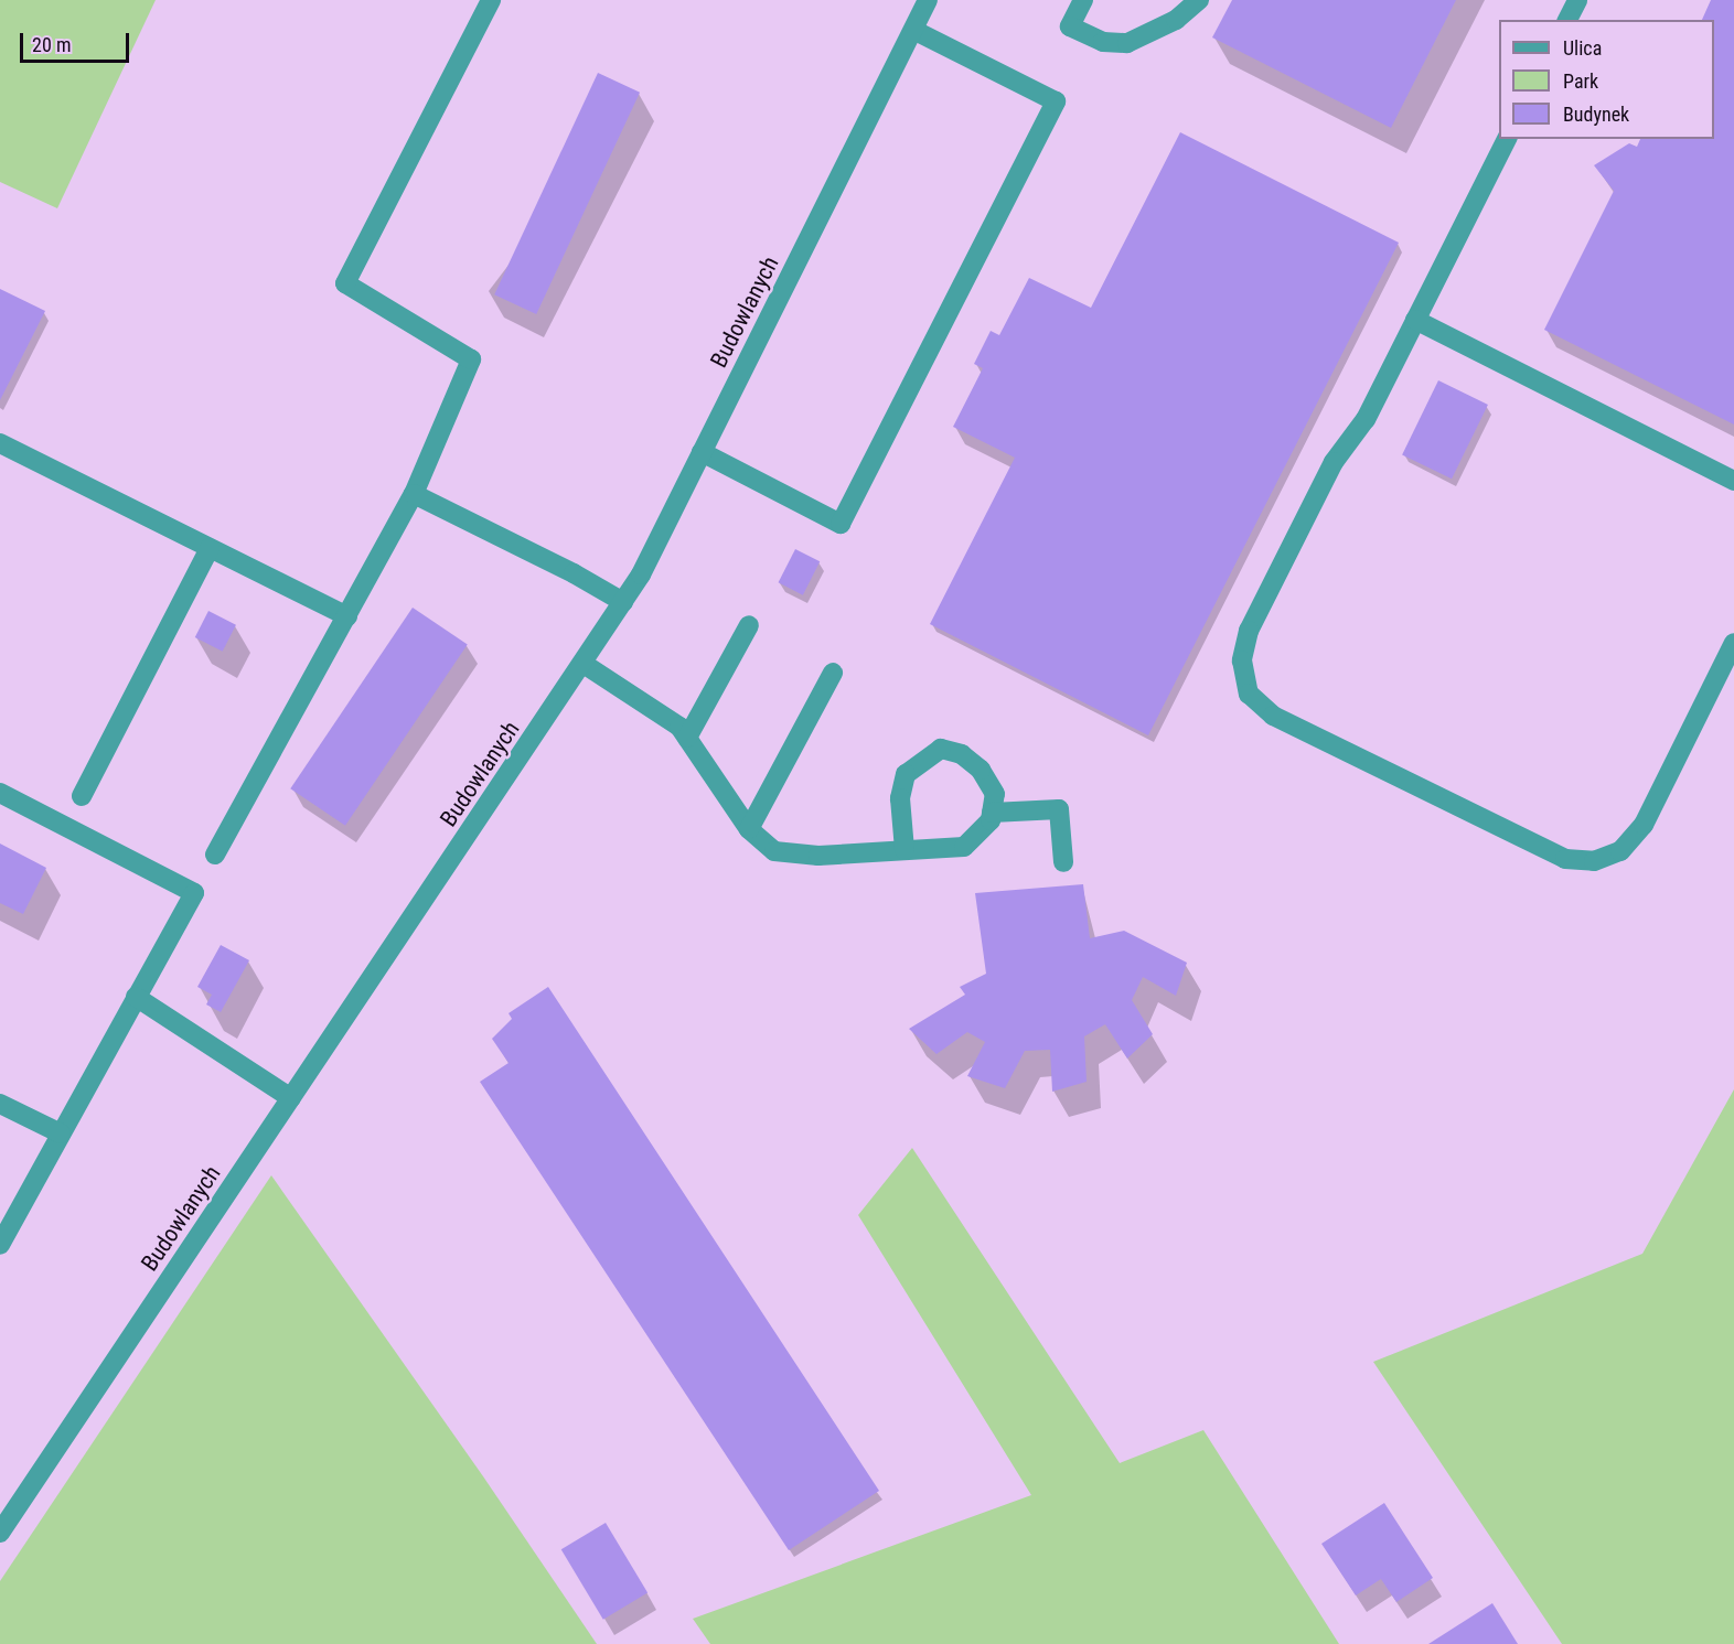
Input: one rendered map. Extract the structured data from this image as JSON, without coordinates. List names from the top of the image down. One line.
{"streets":{"street":["Budowlanych"]},"legend":["Ulica","Park","Budynek"],"scale_bar":"20 m"}
